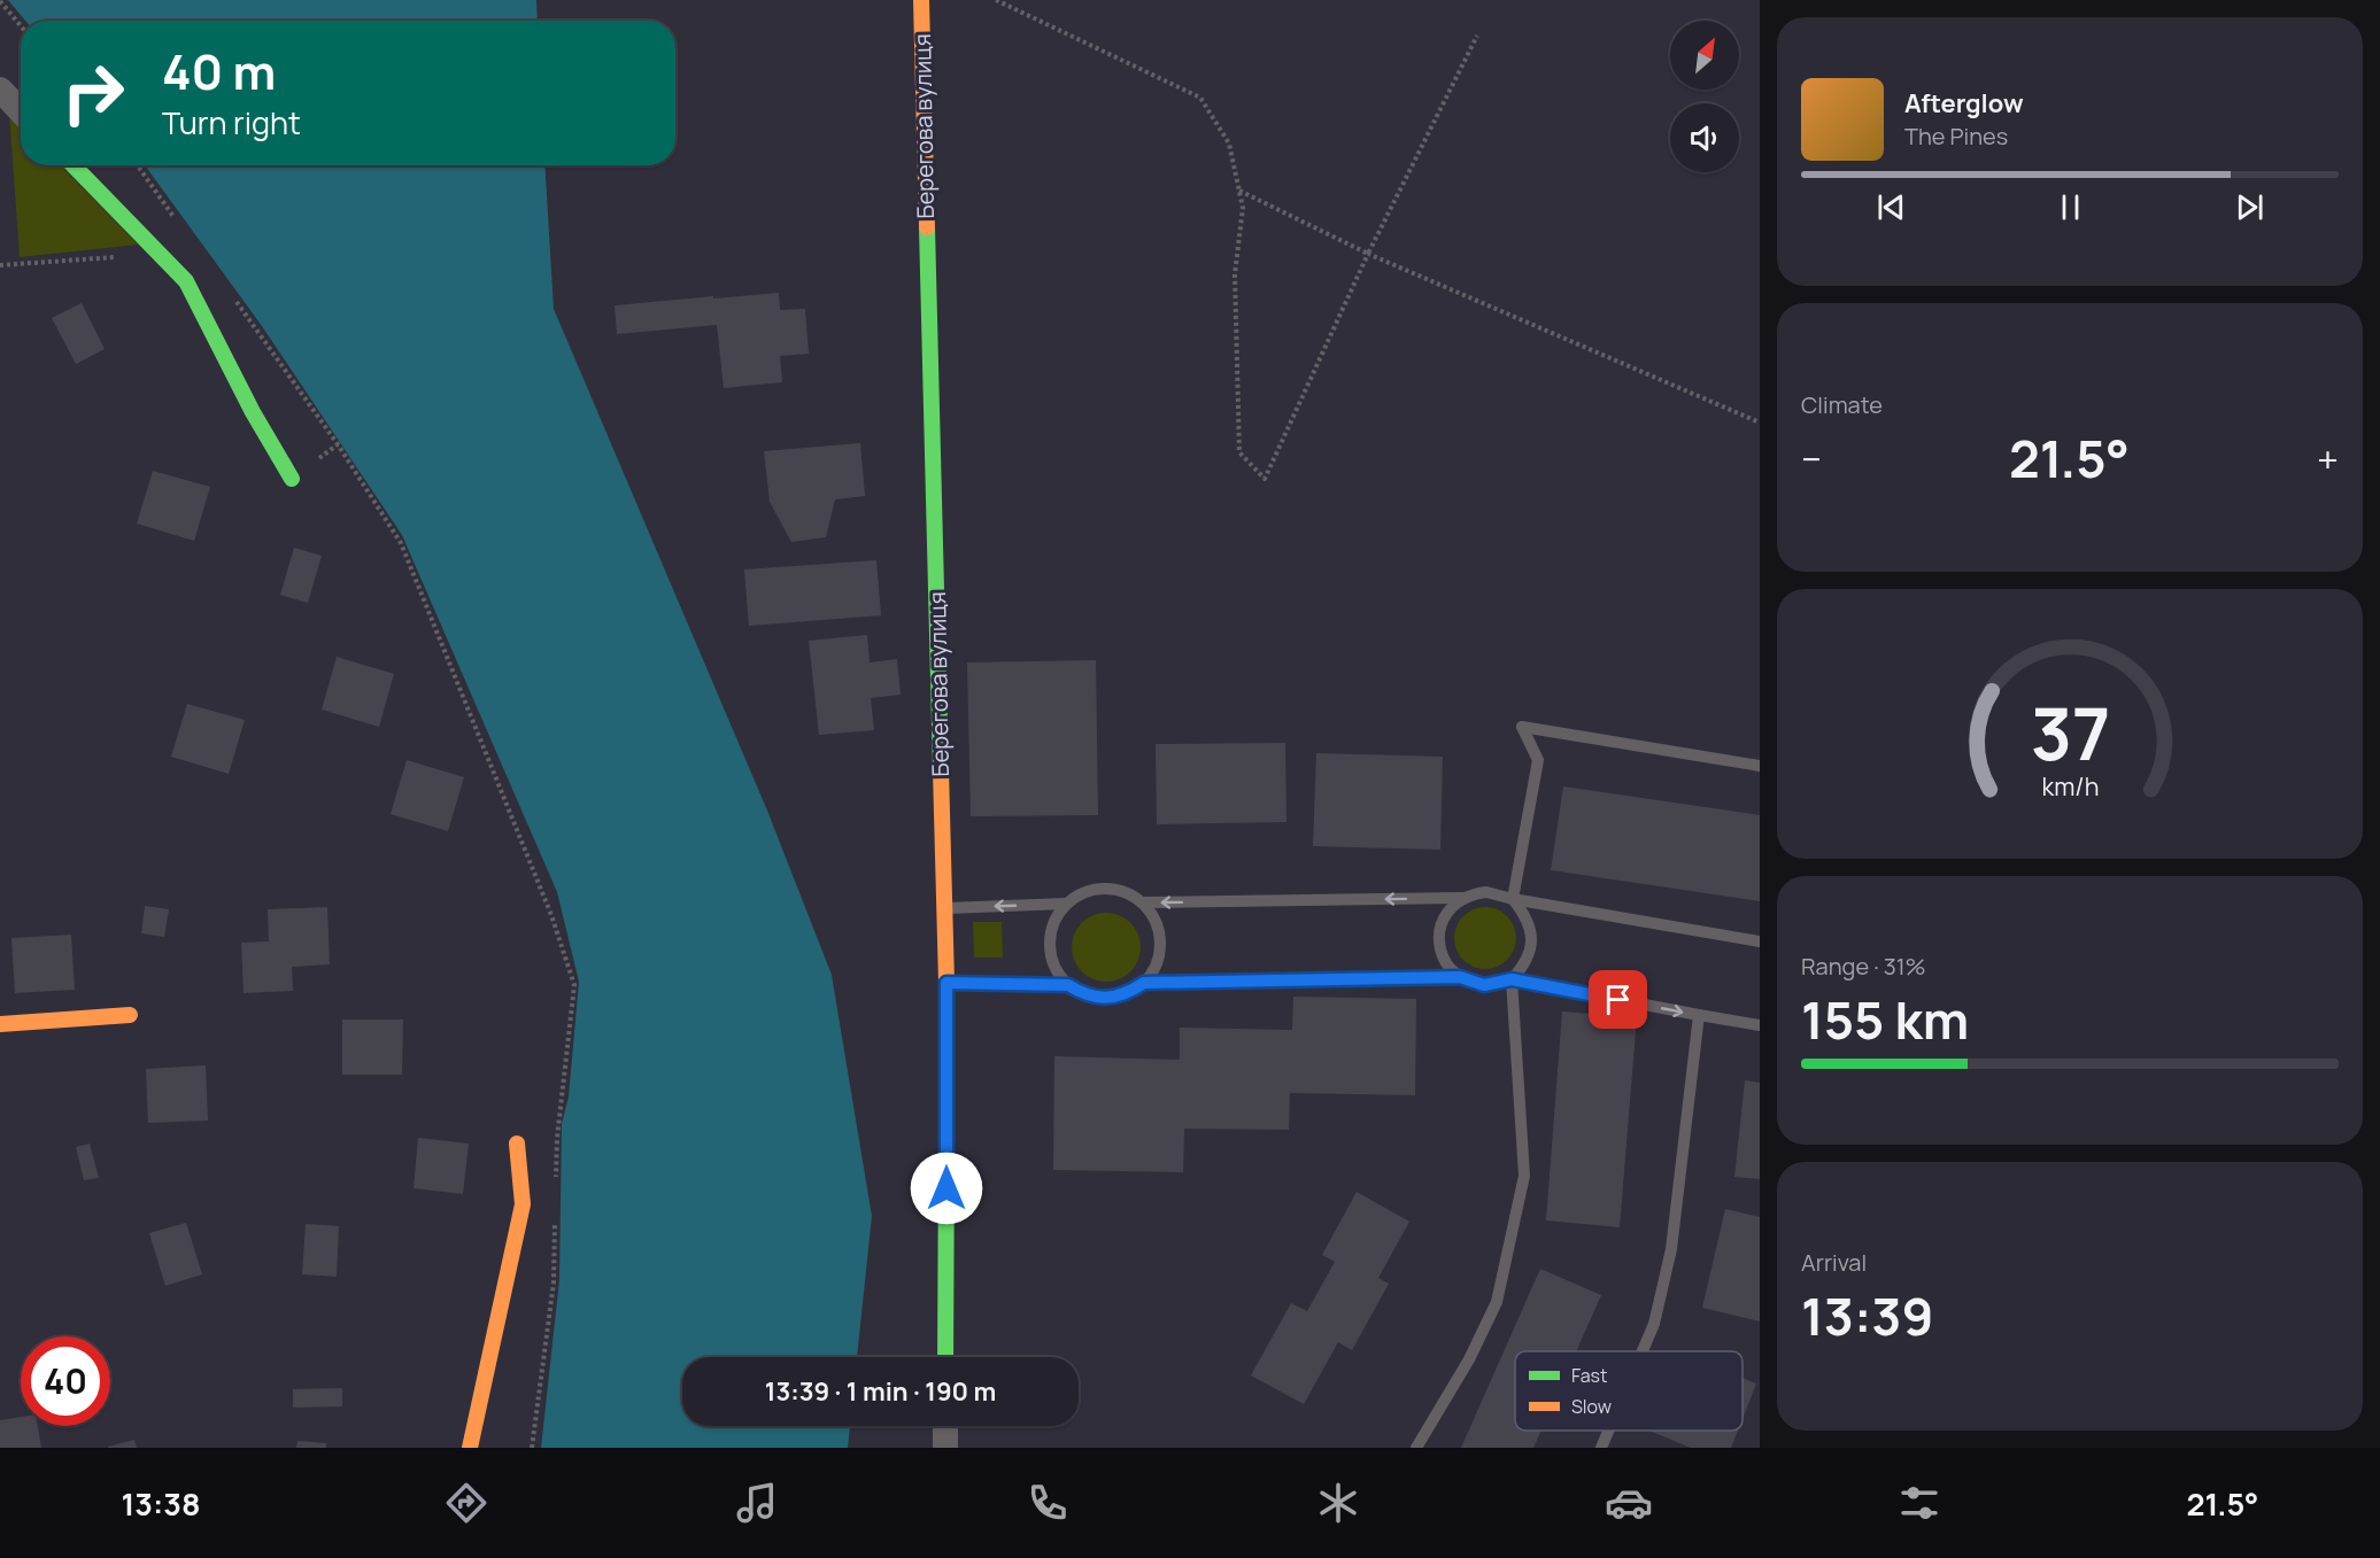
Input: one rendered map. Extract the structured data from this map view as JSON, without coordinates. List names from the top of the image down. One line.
{"streets":{"street":["Берегова вулиця"]},"legend":["Fast","Slow"],"north":"top right","page":{"turn":["40 m","Turn right"],"song":["Afterglow","The Pines"],"tile":["Climate",["Range · 31%","155 km"],["Arrival","13:39"]],"heat":["−","21.5°","+"],"limit":"40","trip":"13:39 · 1 min · 190 m","tabs":["13:38","21.5°"],"gauge":["37","km/h"]}}
